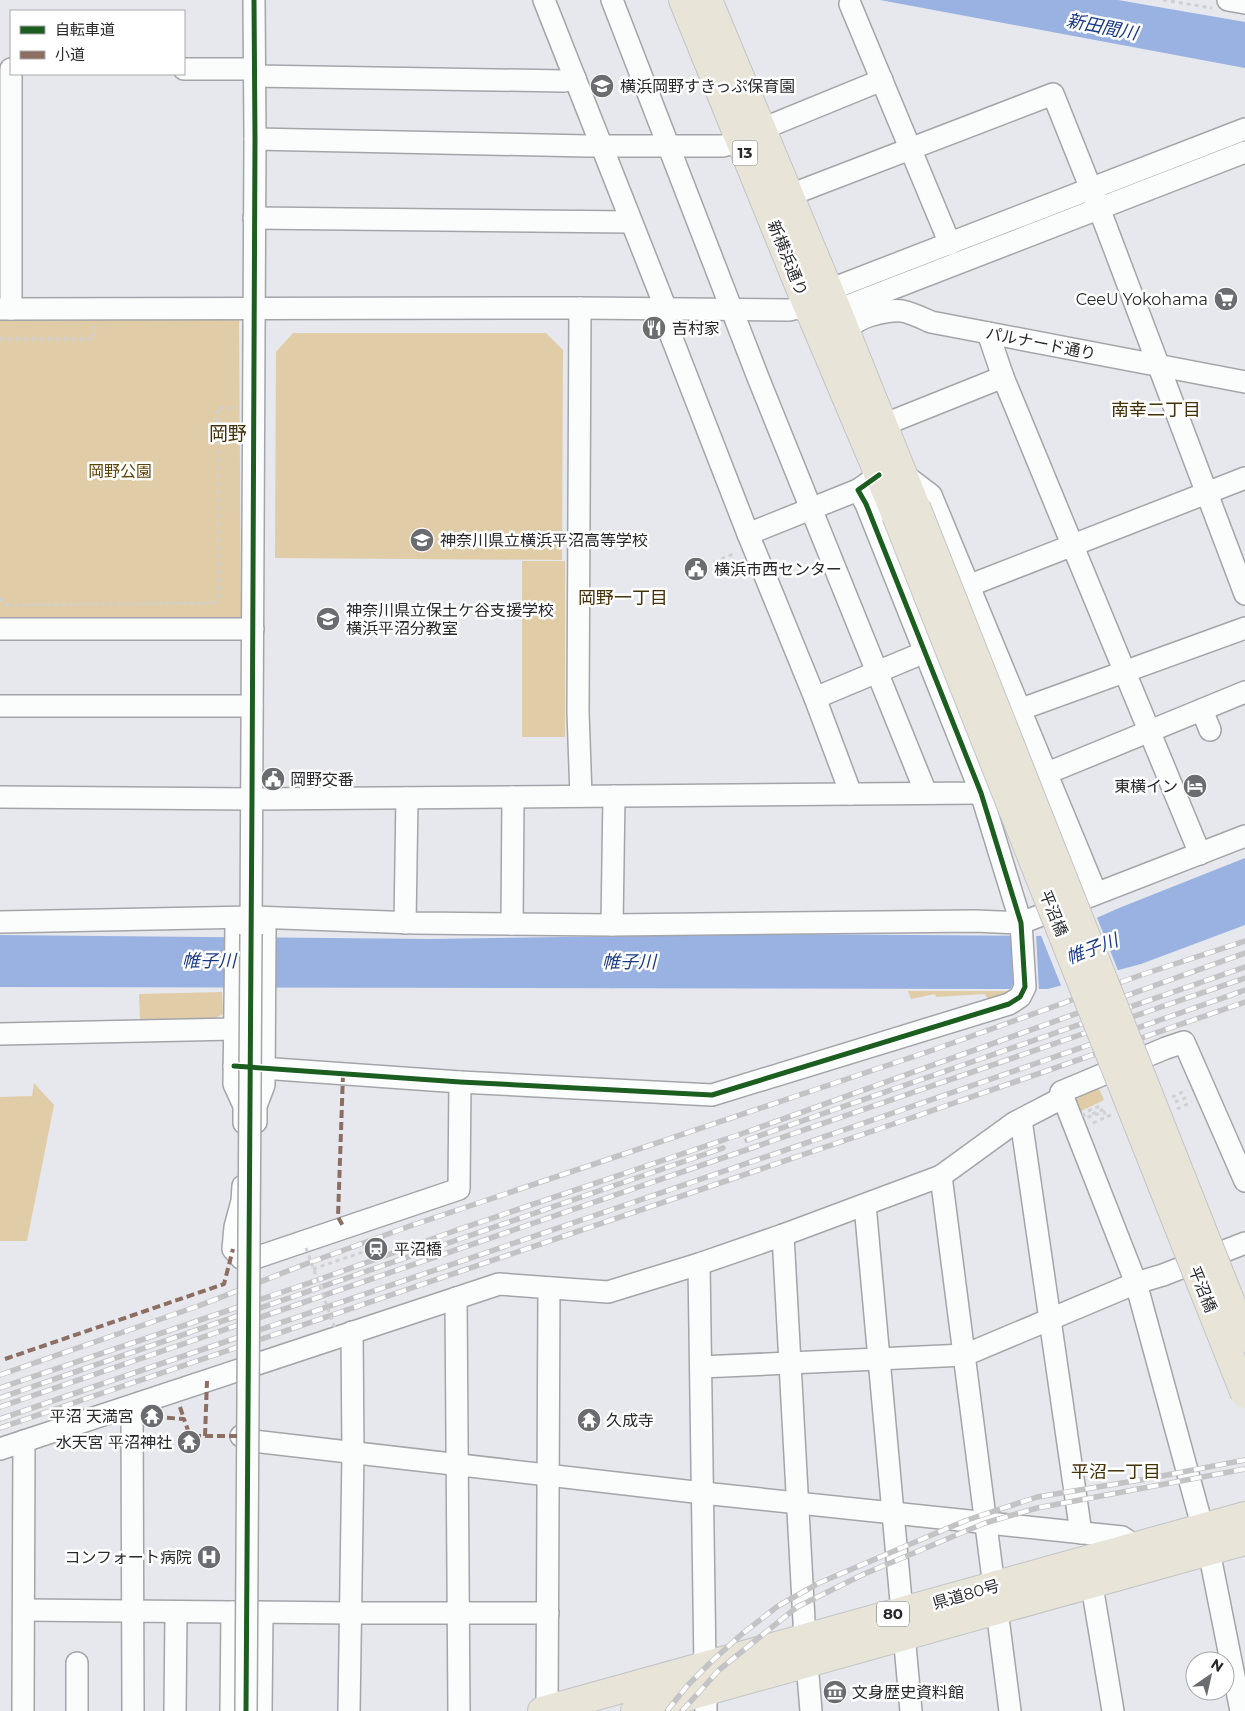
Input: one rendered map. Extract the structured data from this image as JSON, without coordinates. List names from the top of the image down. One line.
{"streets":{"main road":["13","新横浜通り","平沼橋","県道80号","80"],"street":["パルナード通り"]},"crossings":[["新横浜通り","パルナード通り"],["新横浜通り","平沼橋"]],"districts":["南幸二丁目","岡野","岡野一丁目","平沼一丁目"],"water":["新田間川","帷子川"],"parks":["岡野公園"],"places":{"school or university":["横浜岡野すきっぷ保育園","神奈川県立横浜平沼高等学校","神奈川県立保土ケ谷支援学校 横浜平沼分教室"],"supermarket":["CeeU Yokohama"],"restaurant":["吉村家"],"public building":["横浜市西センター","岡野交番"],"hotel":["東横イン"],"station":["平沼橋"],"temple":["平沼 天満宮","久成寺","水天宮 平沼神社"],"hospital":["コンフォート病院"],"museum":["文身歴史資料館"]},"legend":["自転車道","小道"],"north":"top right"}
